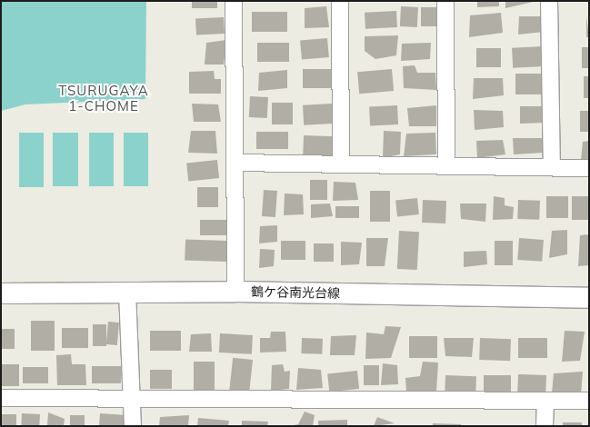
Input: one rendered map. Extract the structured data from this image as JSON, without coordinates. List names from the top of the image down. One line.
{"streets":{"street":["鶴ケ谷南光台線"]},"districts":["TSURUGAYA 1-CHOME"]}
